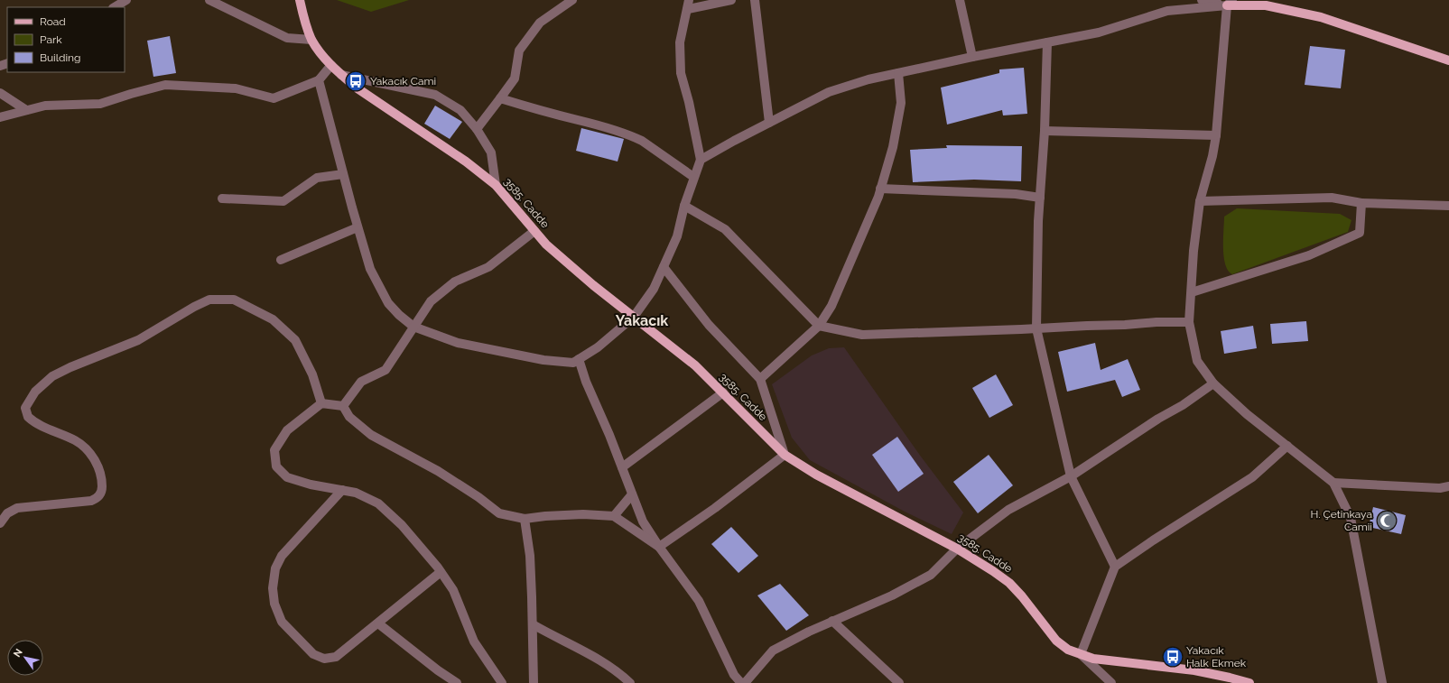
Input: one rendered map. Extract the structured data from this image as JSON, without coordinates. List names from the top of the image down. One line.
{"streets":{"main road":["3585. Cadde"]},"districts":["Yakacık"],"places":{"bus stop":["Yakacık Cami","Yakacık Halk Ekmek"],"mosque":["H. Çetinkaya Camii"]},"legend":["Road","Park","Building"],"north":"top left"}
